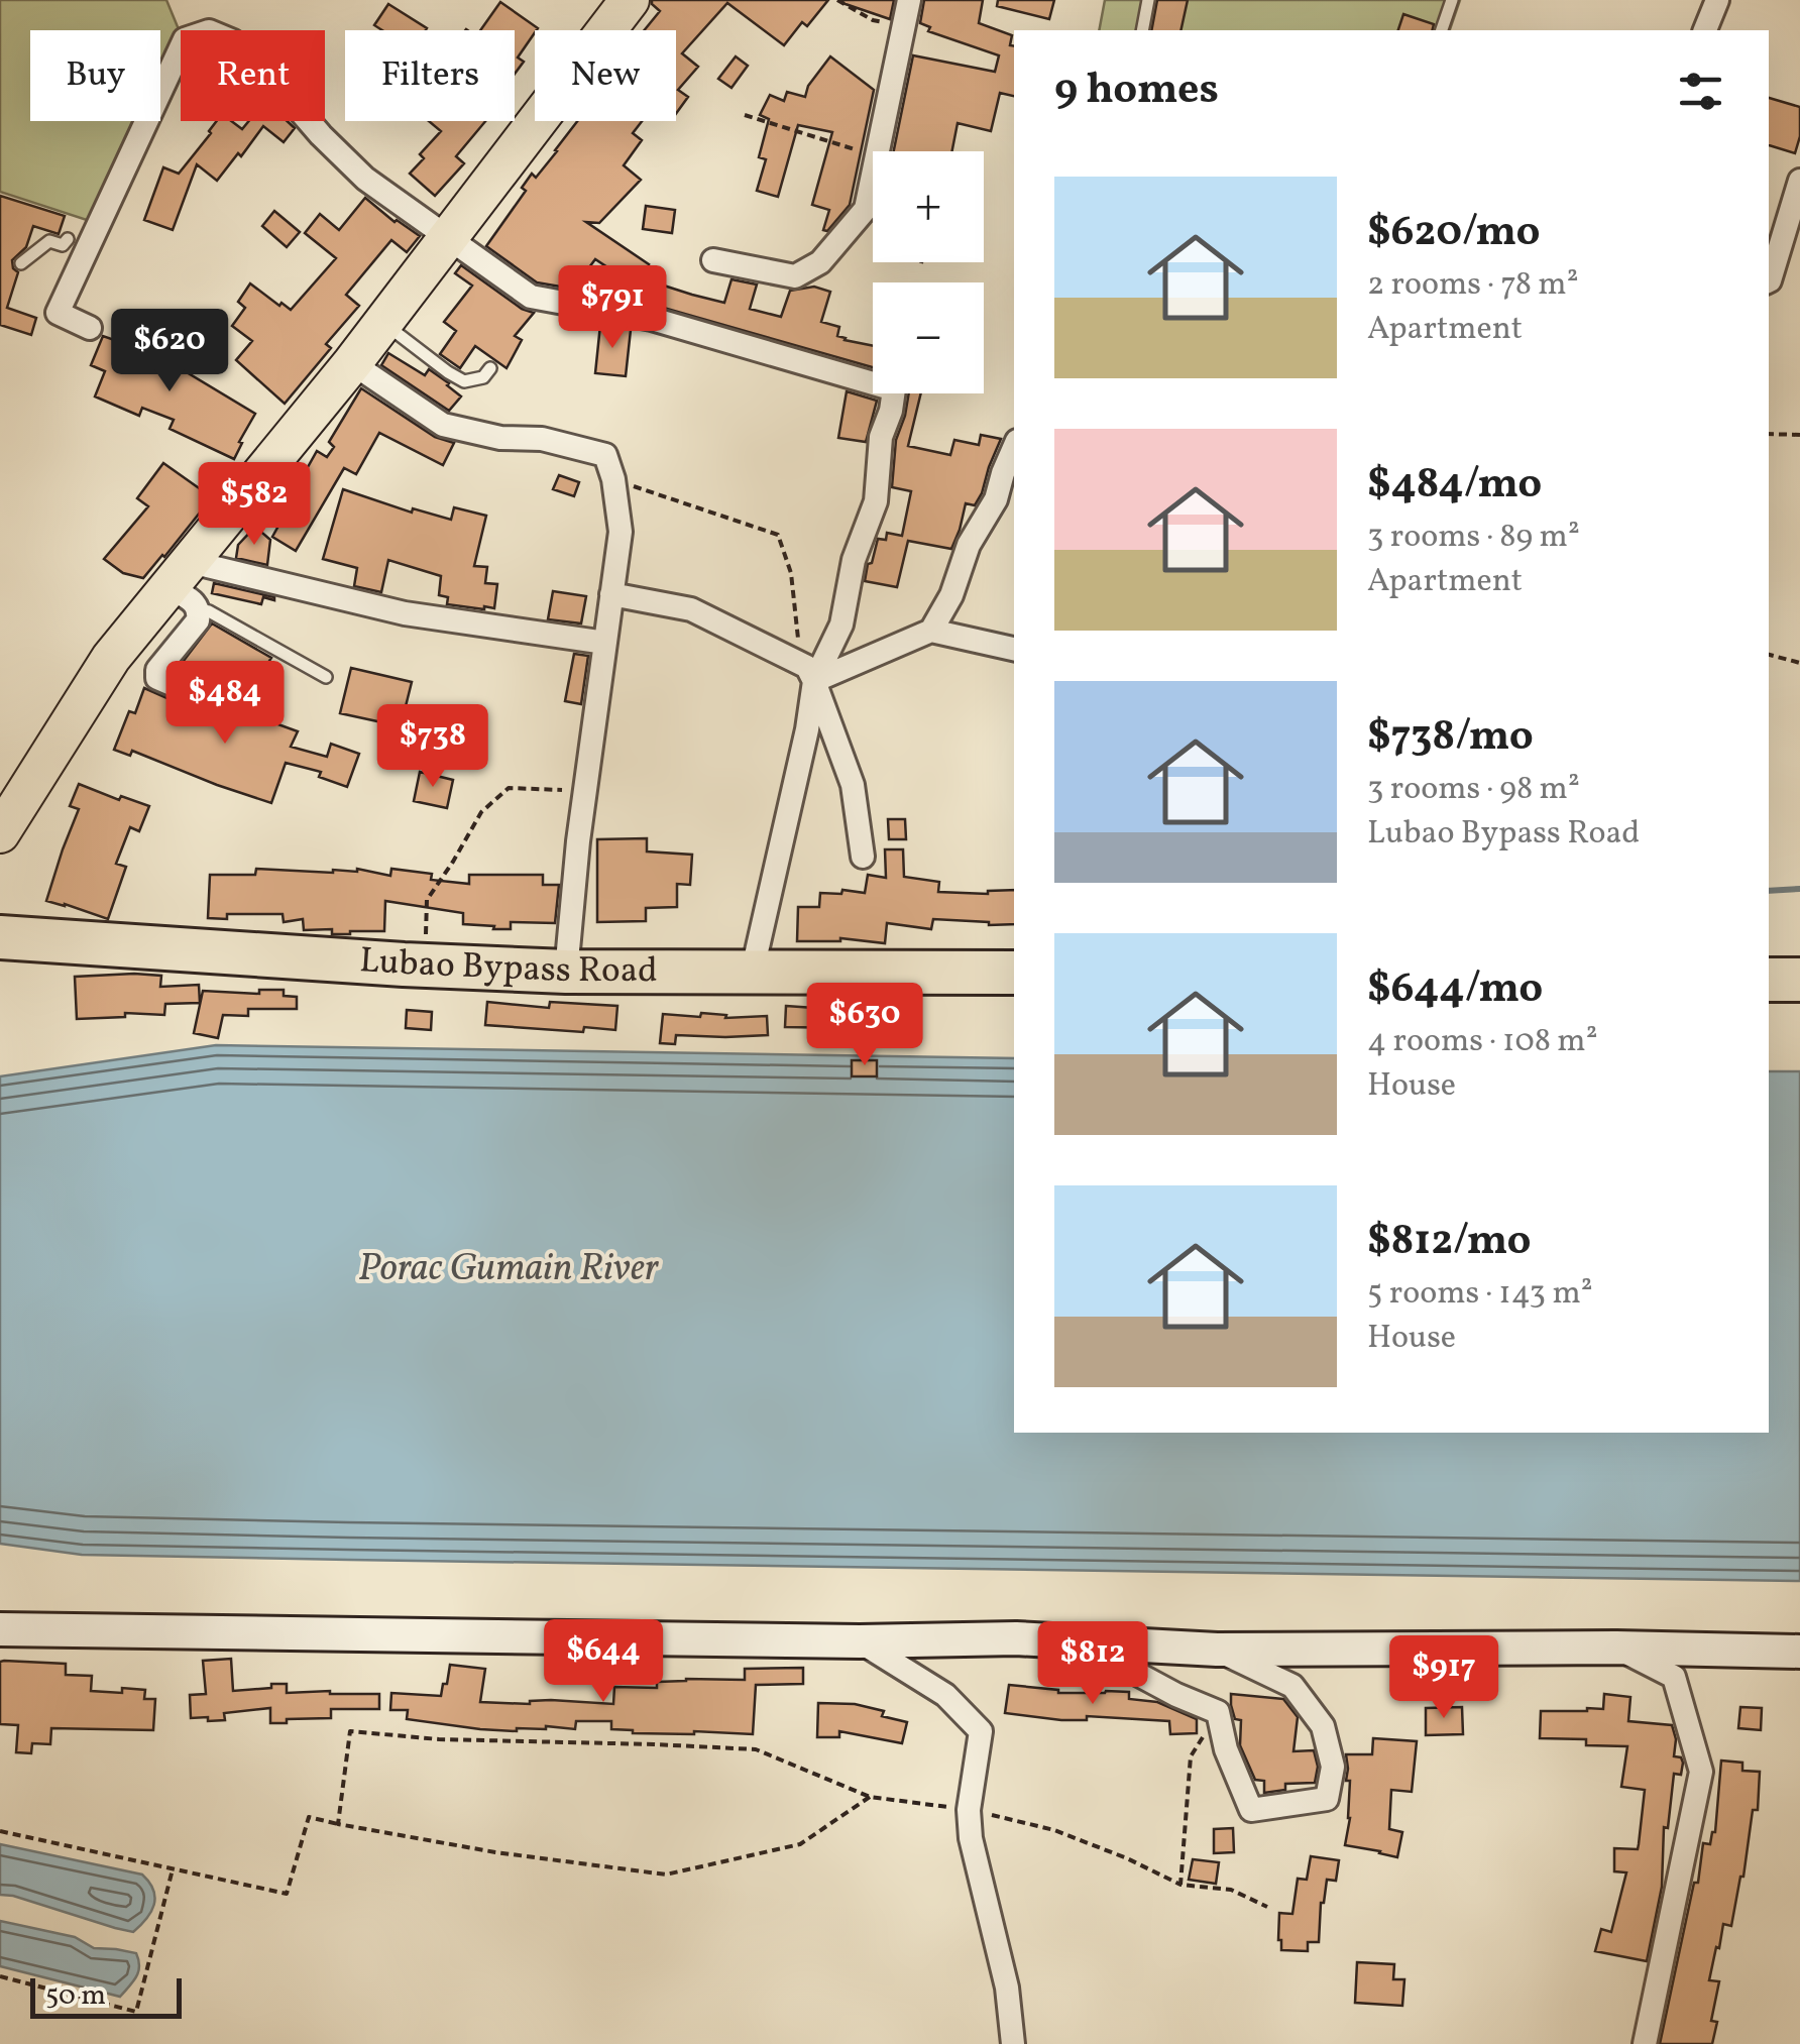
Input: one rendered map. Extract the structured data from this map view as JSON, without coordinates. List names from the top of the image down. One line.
{"streets":{"highway":["Lubao Bypass Road"]},"water":["Porac Gumain River"],"scale_bar":"50 m","page":{"chip":["Buy","Rent","Filters","New"],"heading":"9 homes","map_buttons":["+","−"],"list":[{"name":"$620/mo","note":"2 rooms · 78 m² · Apartment"},{"name":"$484/mo","note":"3 rooms · 89 m² · Apartment"},{"name":"$738/mo","note":"3 rooms · 98 m² · Lubao Bypass Road"},{"name":"$644/mo","note":"4 rooms · 108 m² · House"},{"name":"$812/mo","note":"5 rooms · 143 m² · House"}],"price":["$791","$620","$582","$484","$738","$630","$644","$812","$917"],"scale":"50 m"}}
